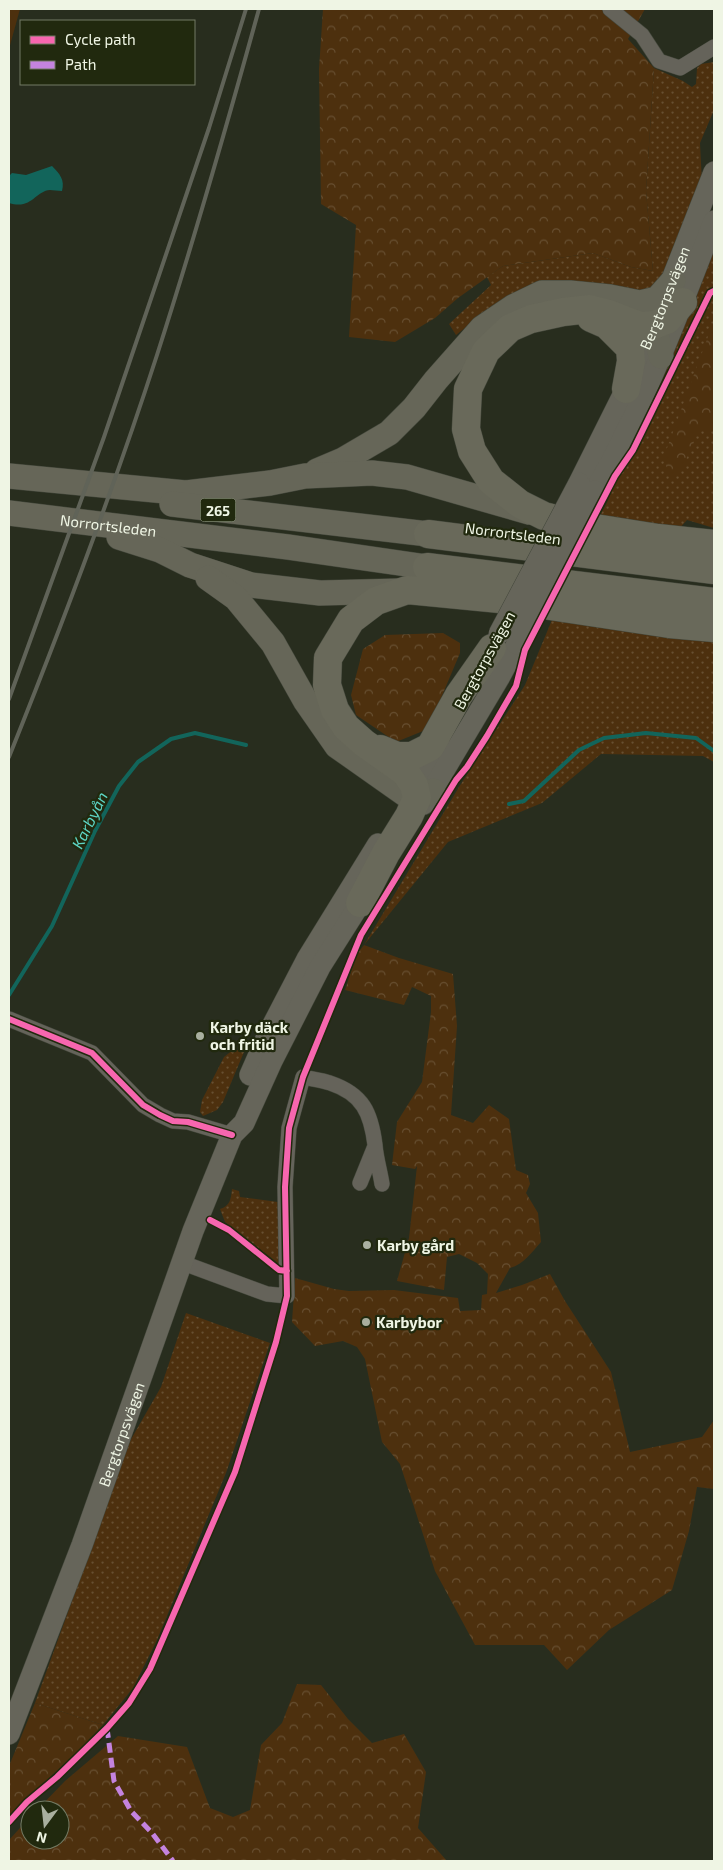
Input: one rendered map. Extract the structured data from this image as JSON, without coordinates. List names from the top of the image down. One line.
{"streets":{"highway":["265","Norrortsleden"],"main road":["Bergtorpsvägen"]},"water":["Karbyån"],"places":["Karby däck och fritid","Karby gård","Karbybor"],"legend":["Cycle path","Path"],"north":"bottom"}
